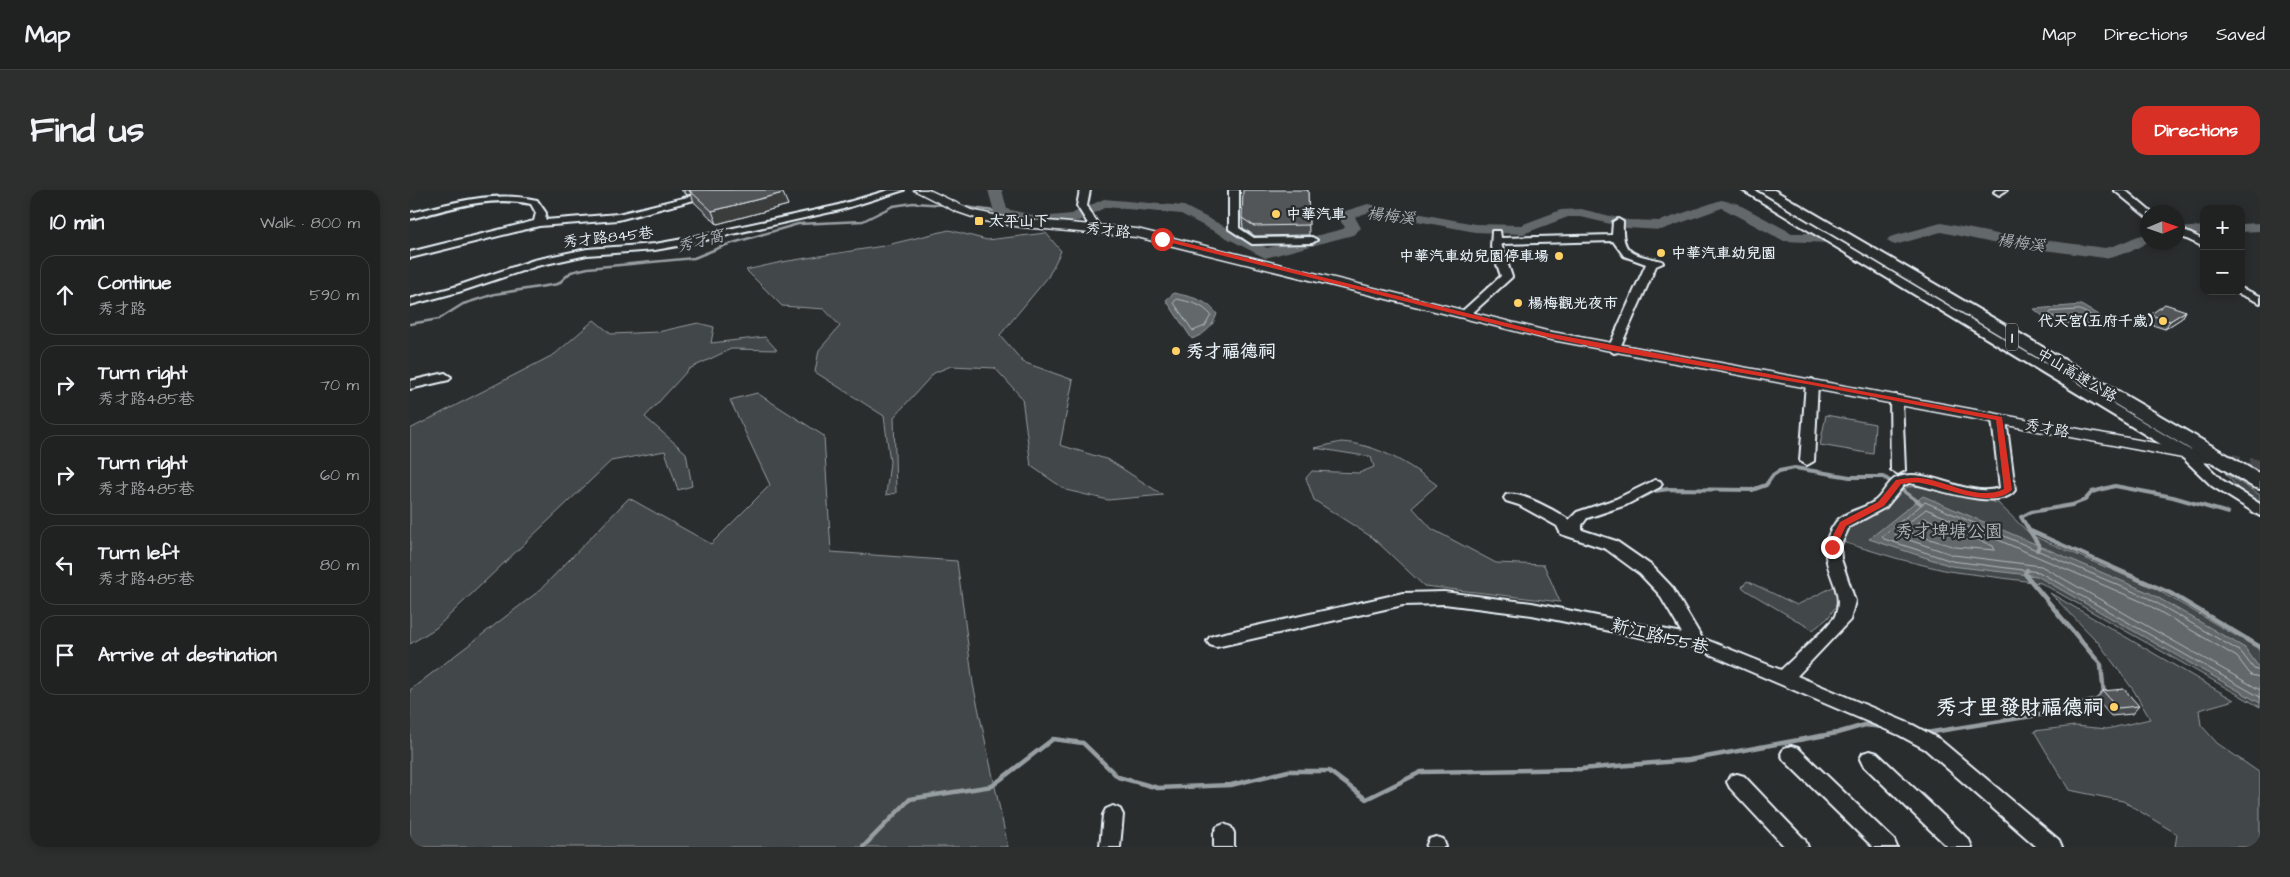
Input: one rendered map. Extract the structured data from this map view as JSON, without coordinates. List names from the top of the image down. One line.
{"streets":{"highway":["1","中山高速公路"],"main road":["秀才路"],"street":["秀才路845巷","新江路155巷"]},"water":["楊梅溪","秀才窩"],"parks":["秀才埤塘公園"],"places":{"other":["中華汽車","中華汽車幼兒園","中華汽車幼兒園停車場","楊梅觀光夜市","代天宮(五府千歲)","秀才福德祠","秀才里發財福德祠"],"transit":["太平山下"]},"north":"right","page":{"header":"Map","nav":["Map","Directions","Saved"],"title":"Find us","buttons":"Directions","heading":["10 min","Walk · 800 m"],"map_buttons":["+","−"],"list":[["Continue","秀才路","590 m"],["Turn right","秀才路485巷","70 m"],["Turn right","秀才路485巷","60 m"],["Turn left","秀才路485巷","80 m"],"Arrive at destination"]}}
